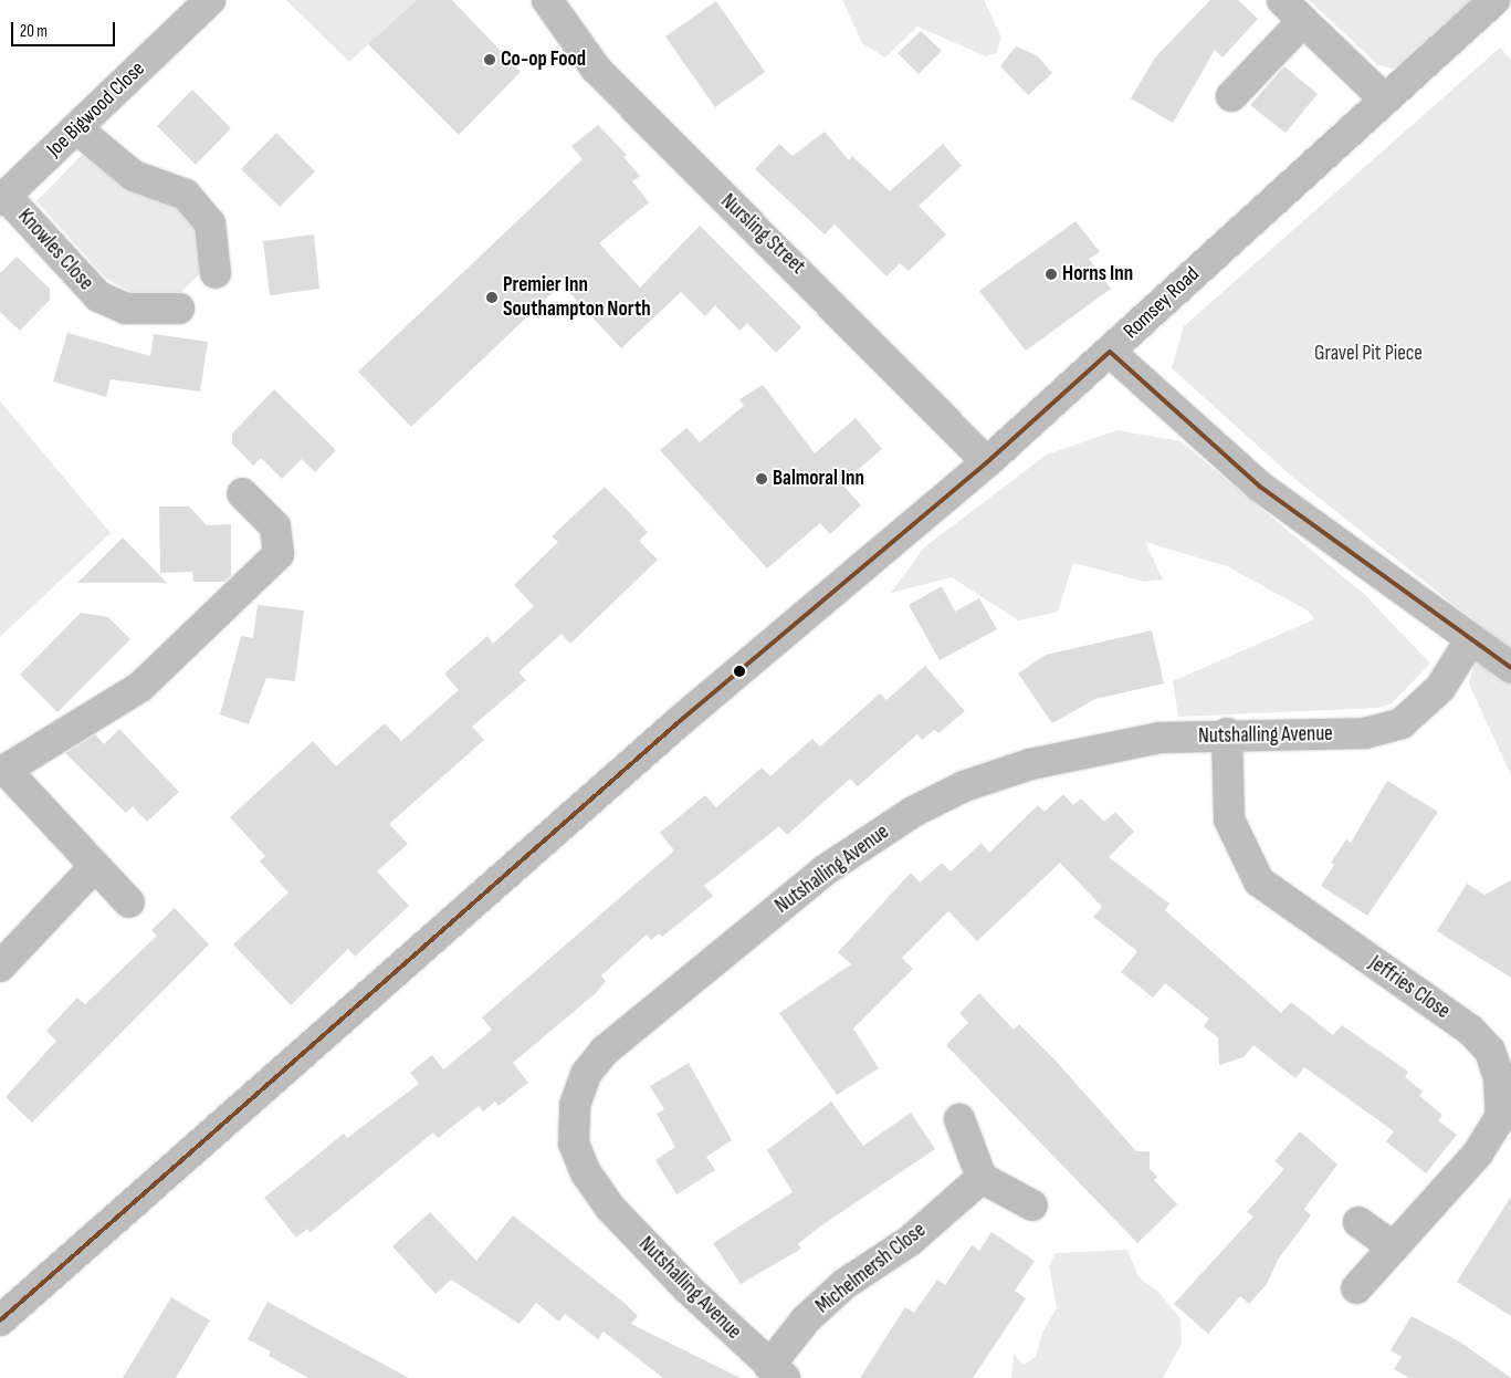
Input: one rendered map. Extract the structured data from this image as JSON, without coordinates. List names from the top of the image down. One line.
{"streets":{"main road":["Romsey Road"],"street":["Joe Bigwood Close","Nursling Street","Knowles Close","Nutshalling Avenue","Jeffries Close","Michelmersh Close"]},"crossings":[["Joe Bigwood Close","Knowles Close"],["Nursling Street","Romsey Road"],["Nutshalling Avenue","Jeffries Close"],["Nutshalling Avenue","Michelmersh Close"]],"parks":["Gravel Pit Piece"],"places":["Co-op Food","Horns Inn","Premier Inn Southampton North","Balmoral Inn"],"scale_bar":"20 m"}
